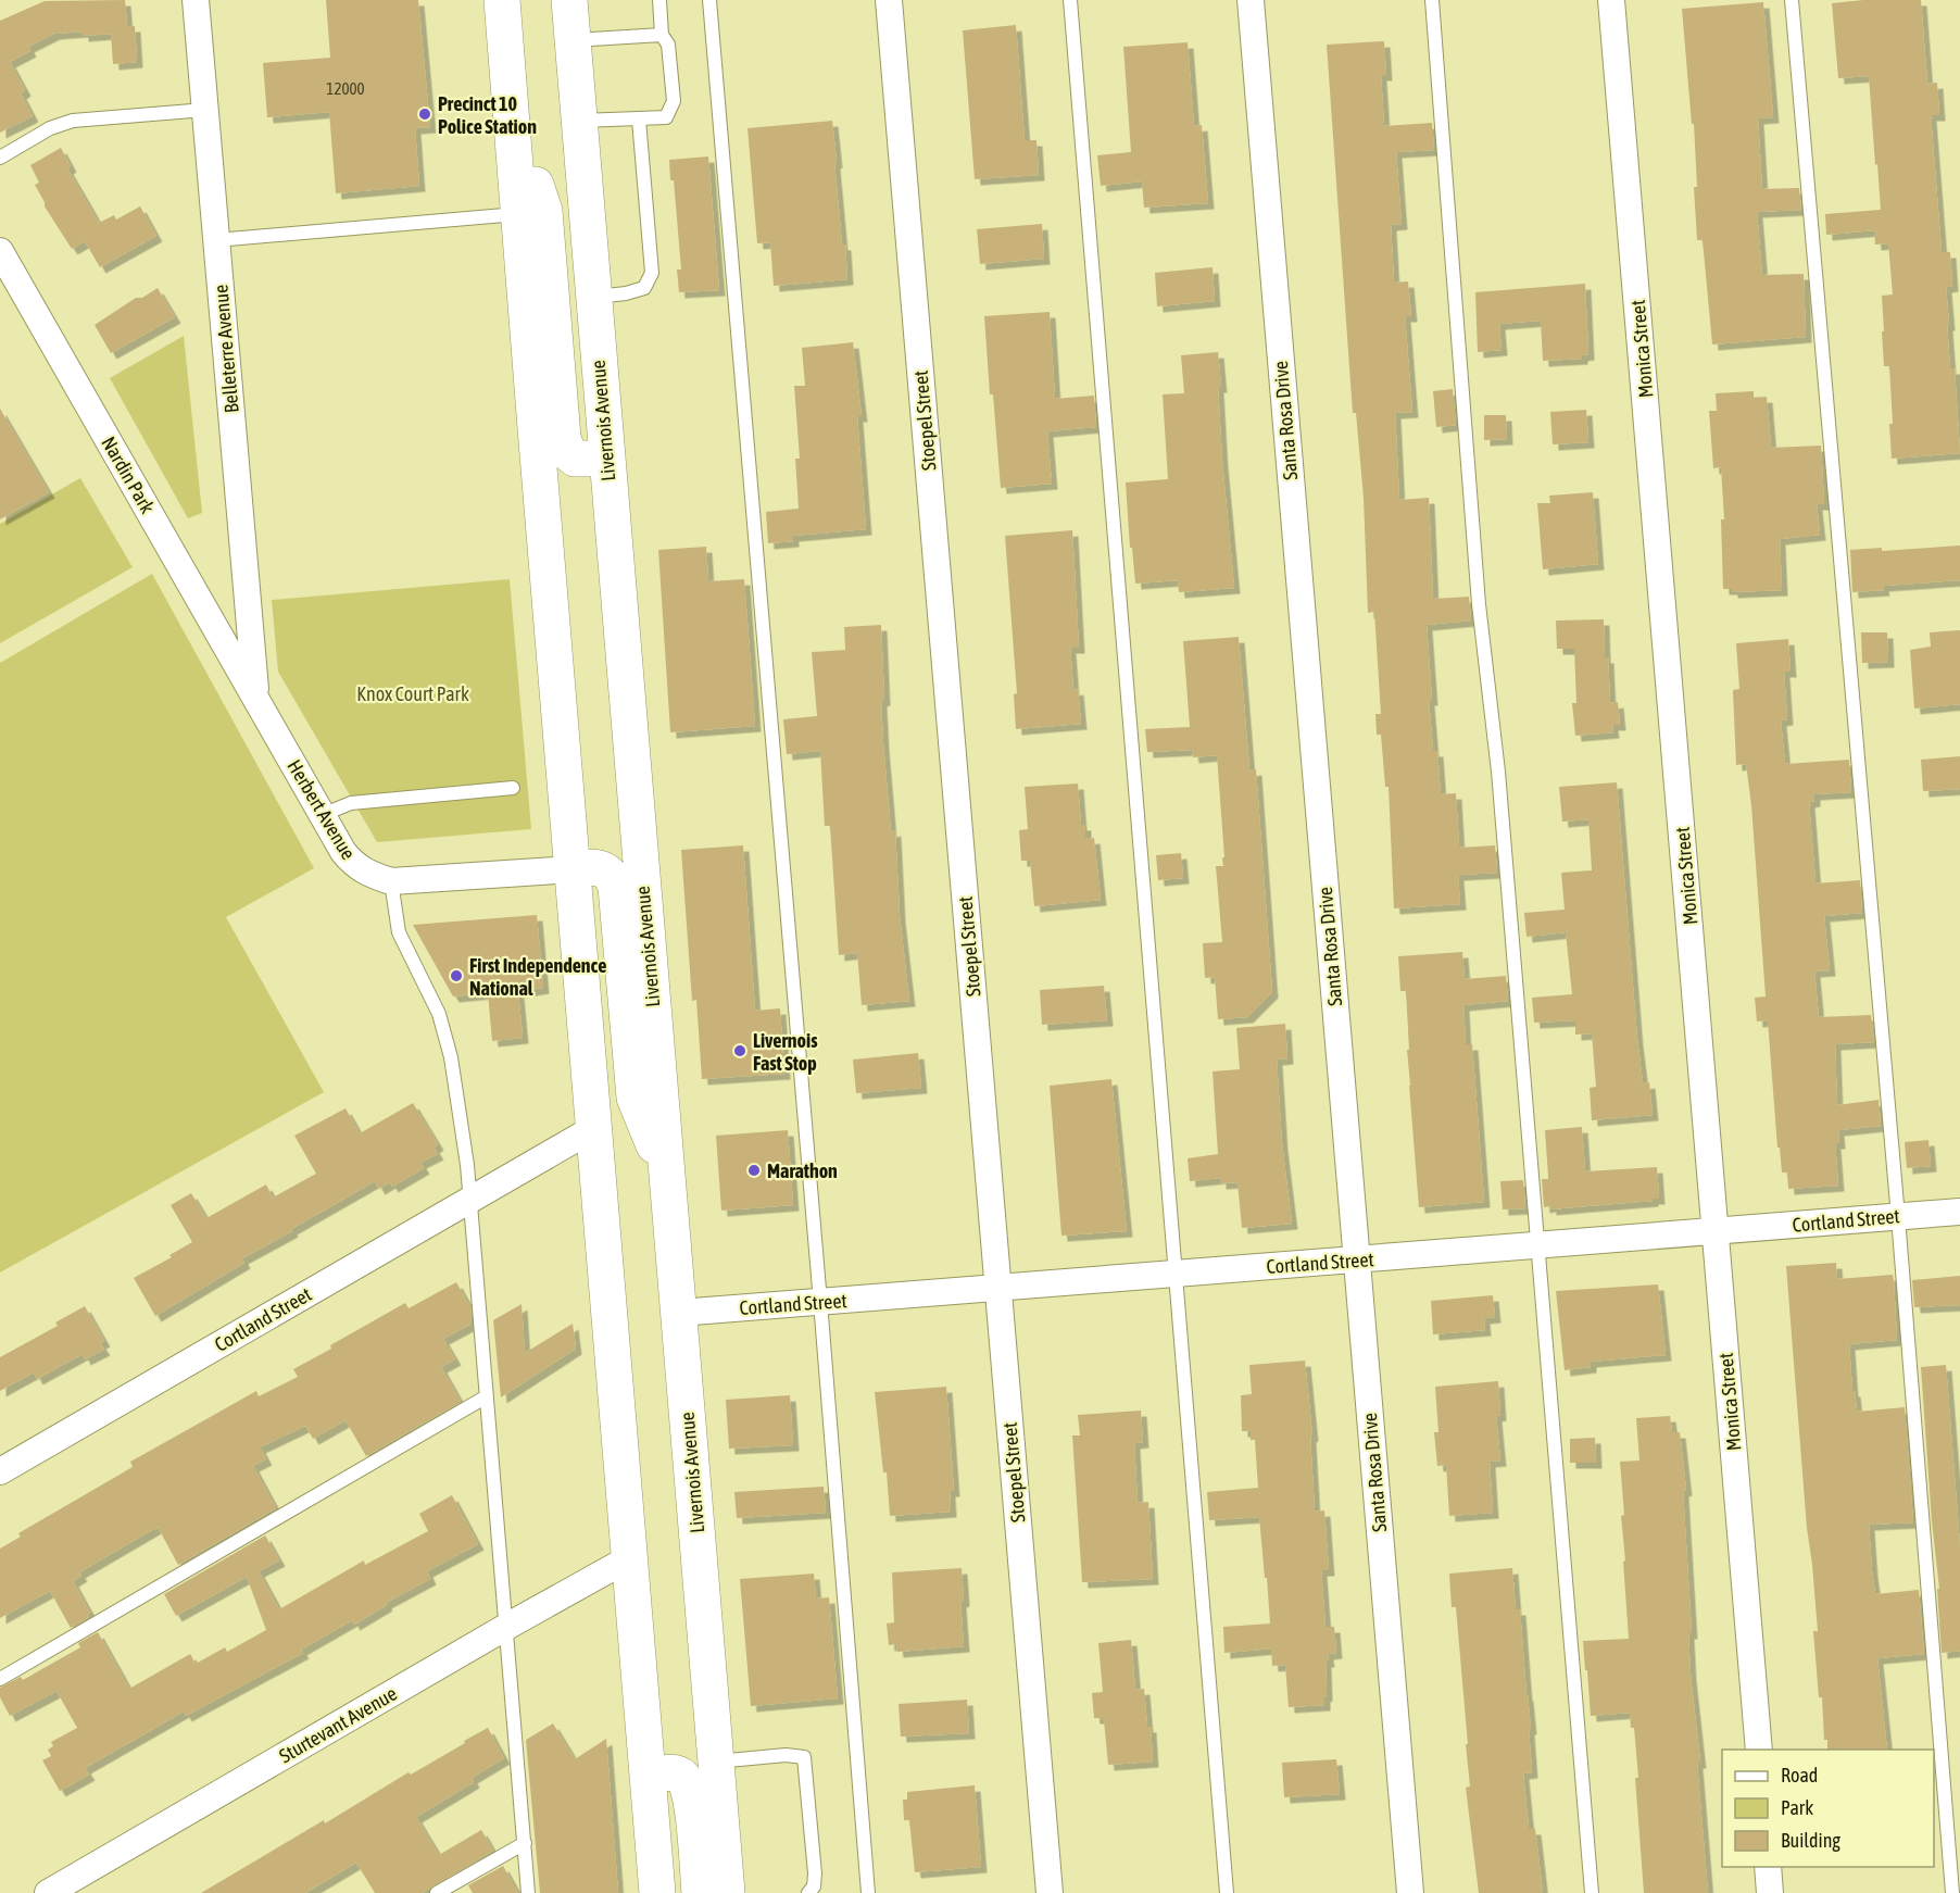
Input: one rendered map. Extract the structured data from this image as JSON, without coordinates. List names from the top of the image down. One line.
{"streets":{"main road":["Livernois Avenue"],"street":["Belleterre Avenue","Monica Street","Stoepel Street","Santa Rosa Drive","Nardin Park","Herbert Avenue","Cortland Street","Sturtevant Avenue"]},"crossings":[["Belleterre Avenue","Nardin Park"],["Belleterre Avenue","Herbert Avenue"],["Monica Street","Cortland Street"],["Livernois Avenue","Herbert Avenue"],["Livernois Avenue","Cortland Street"],["Livernois Avenue","Sturtevant Avenue"],["Stoepel Street","Cortland Street"],["Santa Rosa Drive","Cortland Street"],["Nardin Park","Herbert Avenue"]],"parks":["Knox Court Park"],"places":["Precinct 10 Police Station","First Independence National","Livernois Fast Stop","Marathon"],"house_numbers":["12000"],"legend":["Road","Park","Building"]}
